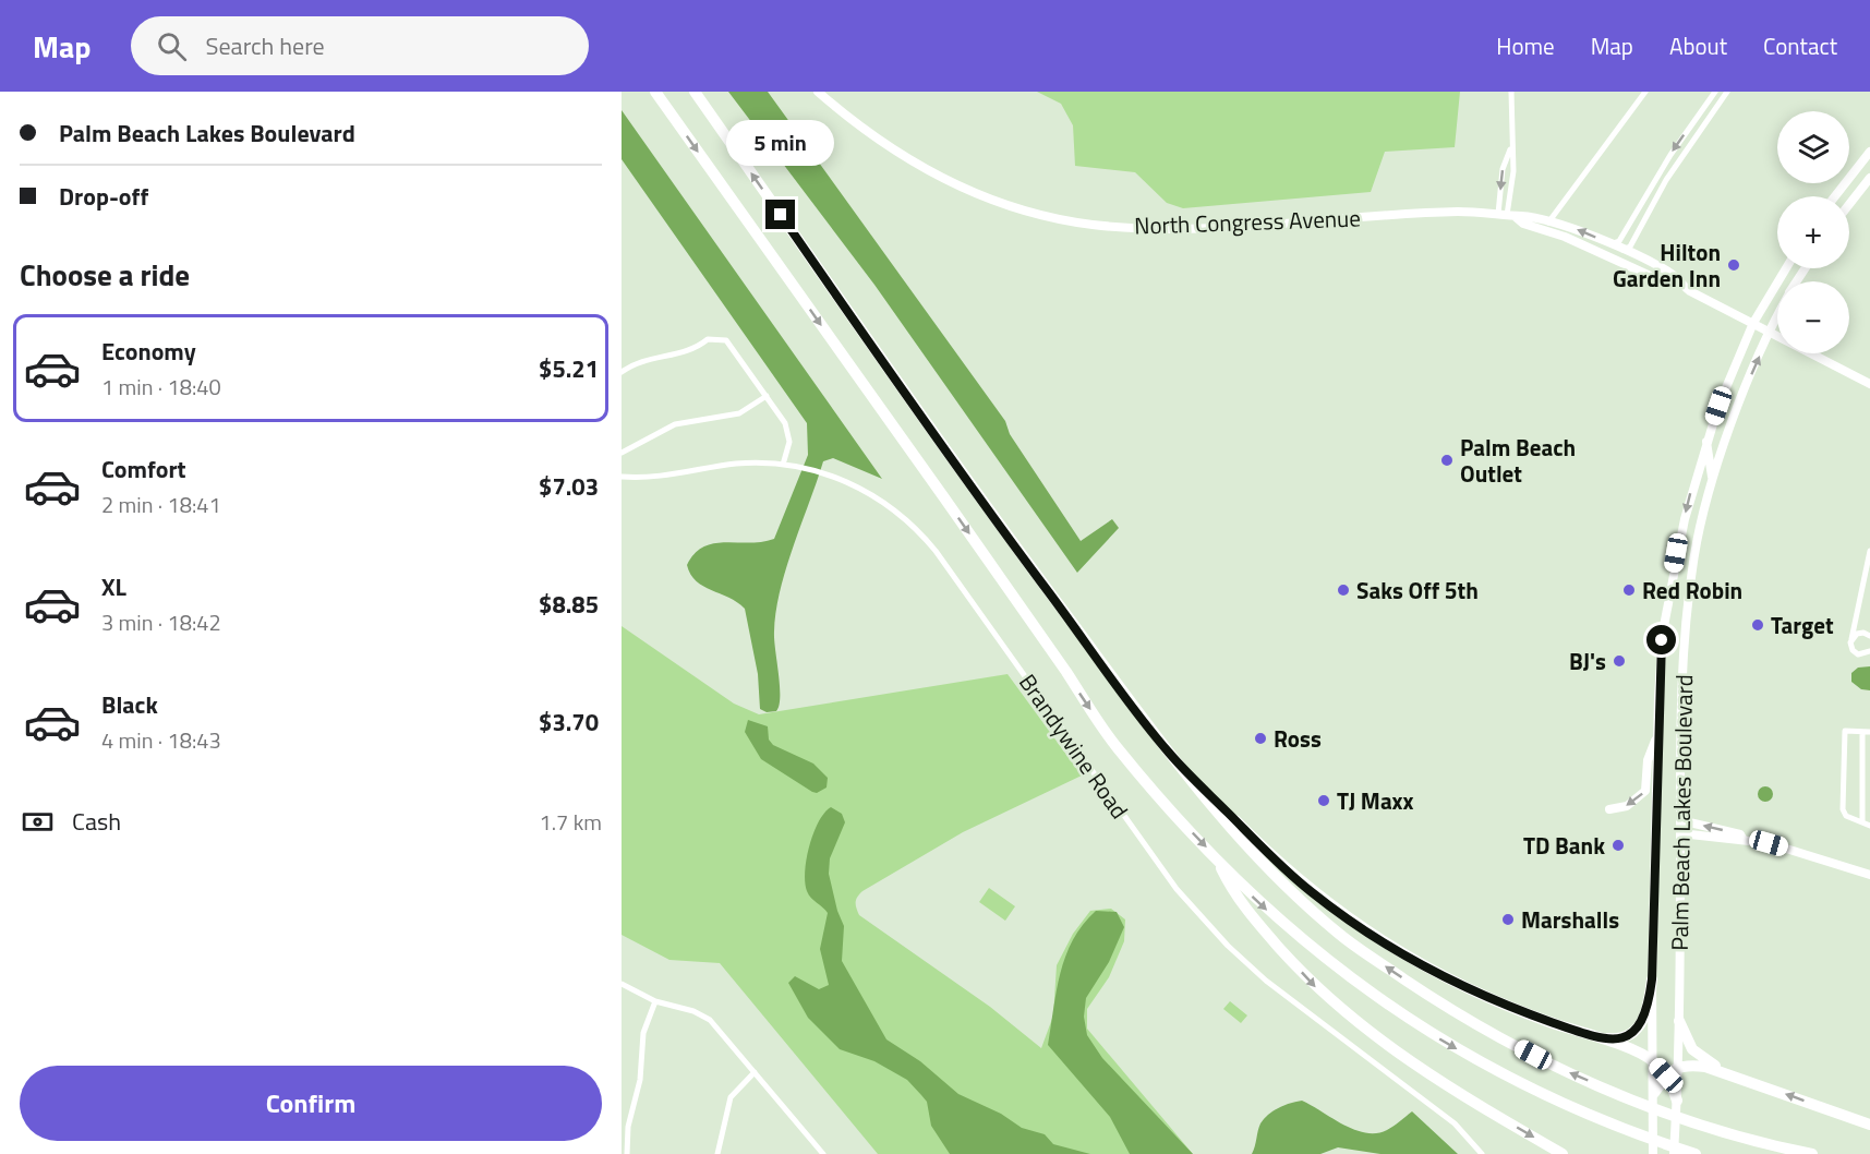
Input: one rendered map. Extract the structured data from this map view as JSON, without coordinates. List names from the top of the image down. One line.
{"streets":{"main road":["Palm Beach Lakes Boulevard"],"street":["North Congress Avenue","Brandywine Road"]},"crossings":[["North Congress Avenue","Palm Beach Lakes Boulevard"]],"places":["Hilton Garden Inn","Palm Beach Outlet","Saks Off 5th","Red Robin","Target","BJ's","Ross","TJ Maxx","TD Bank","Marshalls"],"page":{"header":"Map","search":"Search here","nav":["Home","Map","About","Contact"],"banner":["Palm Beach Lakes Boulevard","Drop-off"],"map_buttons":["+","−"],"bubble":"5 min","heading":"Choose a ride","list":[{"name":"Economy","note":"1 min · 18:40","value":"$5.21"},{"name":"Comfort","note":"2 min · 18:41","value":"$7.03"},{"name":"XL","note":"3 min · 18:42","value":"$8.85"},{"name":"Black","note":"4 min · 18:43","value":"$3.70"}],"pay":["Cash","1.7 km"],"buttons":"Confirm"}}
